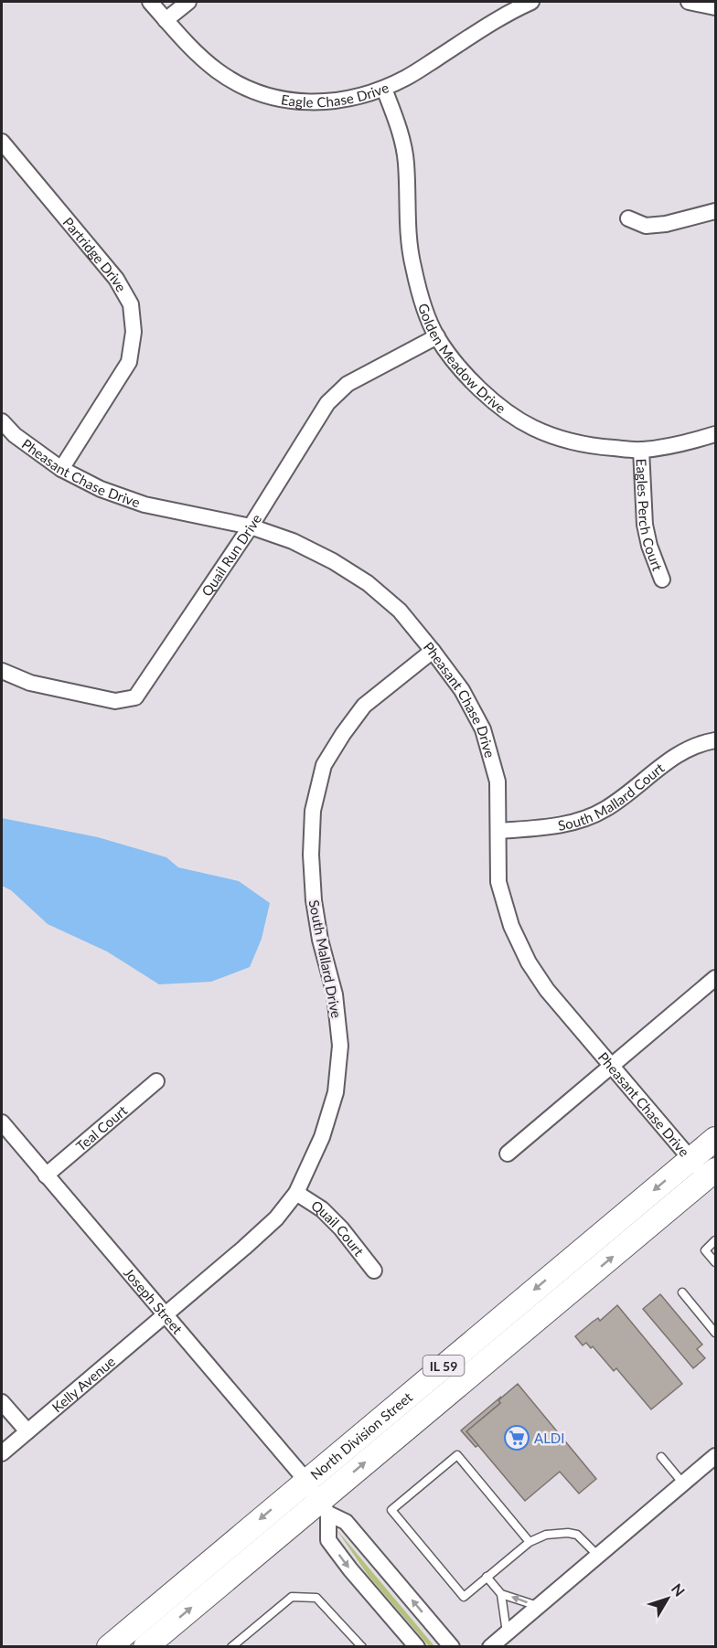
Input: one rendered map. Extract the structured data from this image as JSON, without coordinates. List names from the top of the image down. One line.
{"streets":{"main road":["IL 59","North Division Street"],"street":["Eagle Chase Drive","Partridge Drive","Golden Meadow Drive","Pheasant Chase Drive","Eagles Perch Court","Quail Run Drive","South Mallard Court","South Mallard Drive","Teal Court","Quail Court","Joseph Street","Kelly Avenue"]},"crossings":[["Eagle Chase Drive","Golden Meadow Drive"],["Partridge Drive","Pheasant Chase Drive"],["Golden Meadow Drive","Eagles Perch Court"],["Golden Meadow Drive","Quail Run Drive"],["Pheasant Chase Drive","Quail Run Drive"],["Pheasant Chase Drive","South Mallard Court"],["Pheasant Chase Drive","South Mallard Drive"],["Pheasant Chase Drive","North Division Street"],["South Mallard Drive","Quail Court"],["South Mallard Drive","Joseph Street"],["South Mallard Drive","Kelly Avenue"],["Teal Court","Joseph Street"],["Joseph Street","Kelly Avenue"],["Joseph Street","North Division Street"]],"places":{"supermarket":["ALDI"]},"north":"top right"}
